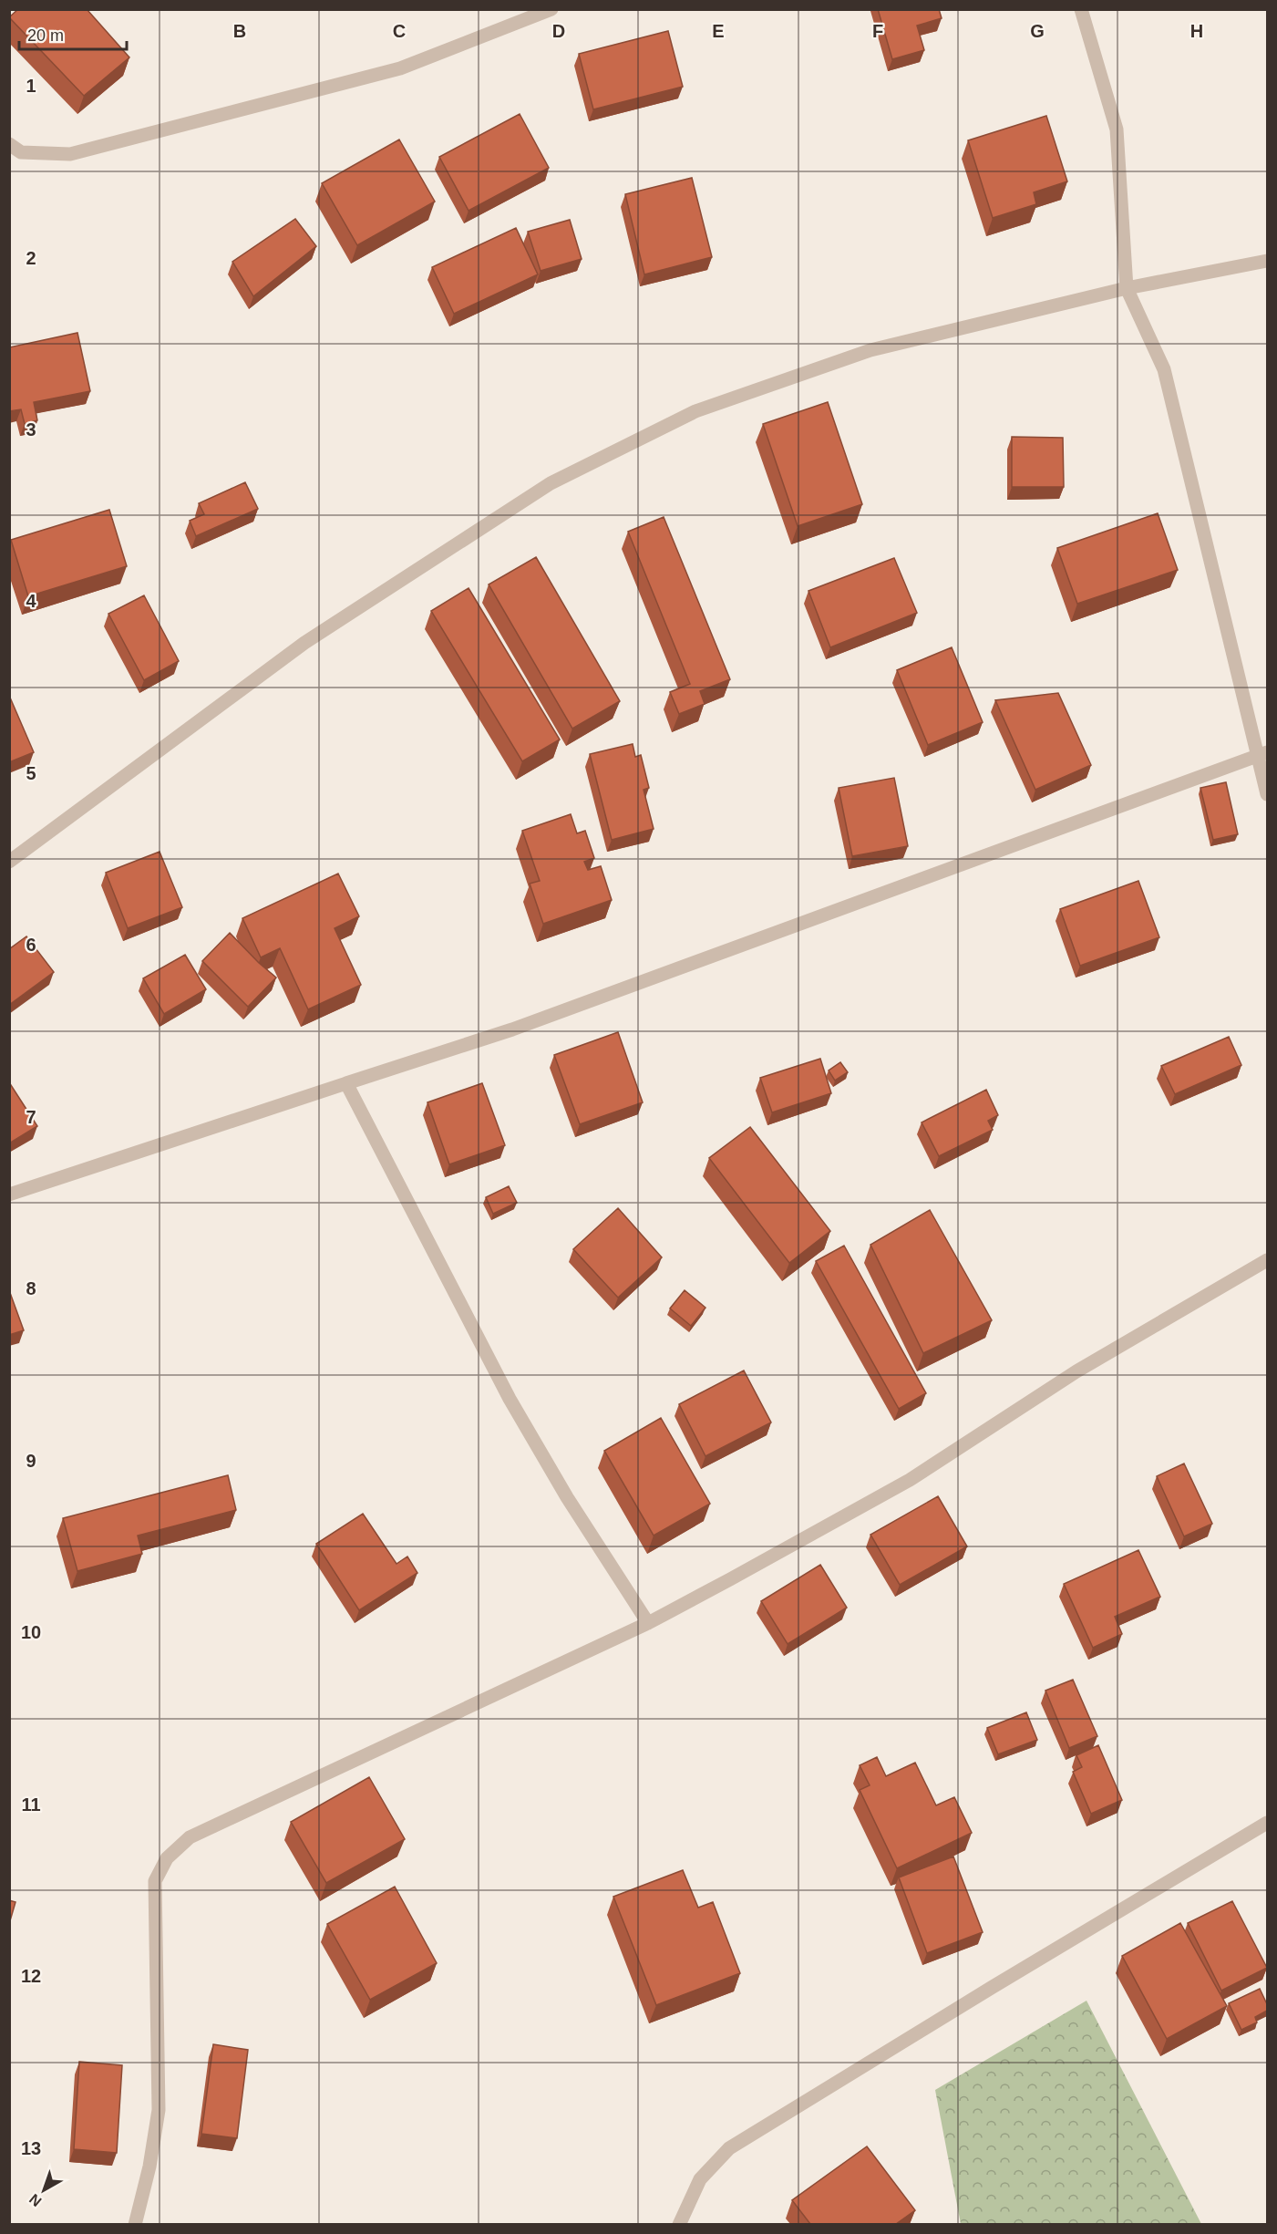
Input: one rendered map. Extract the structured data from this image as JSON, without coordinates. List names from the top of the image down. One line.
{"scale_bar":"20 m","north":"bottom left","grid":{"columns":["B","C","D","E","F","G","H"],"rows":["1","2","3","4","5","6","7","8","9","10","11","12","13"]}}
